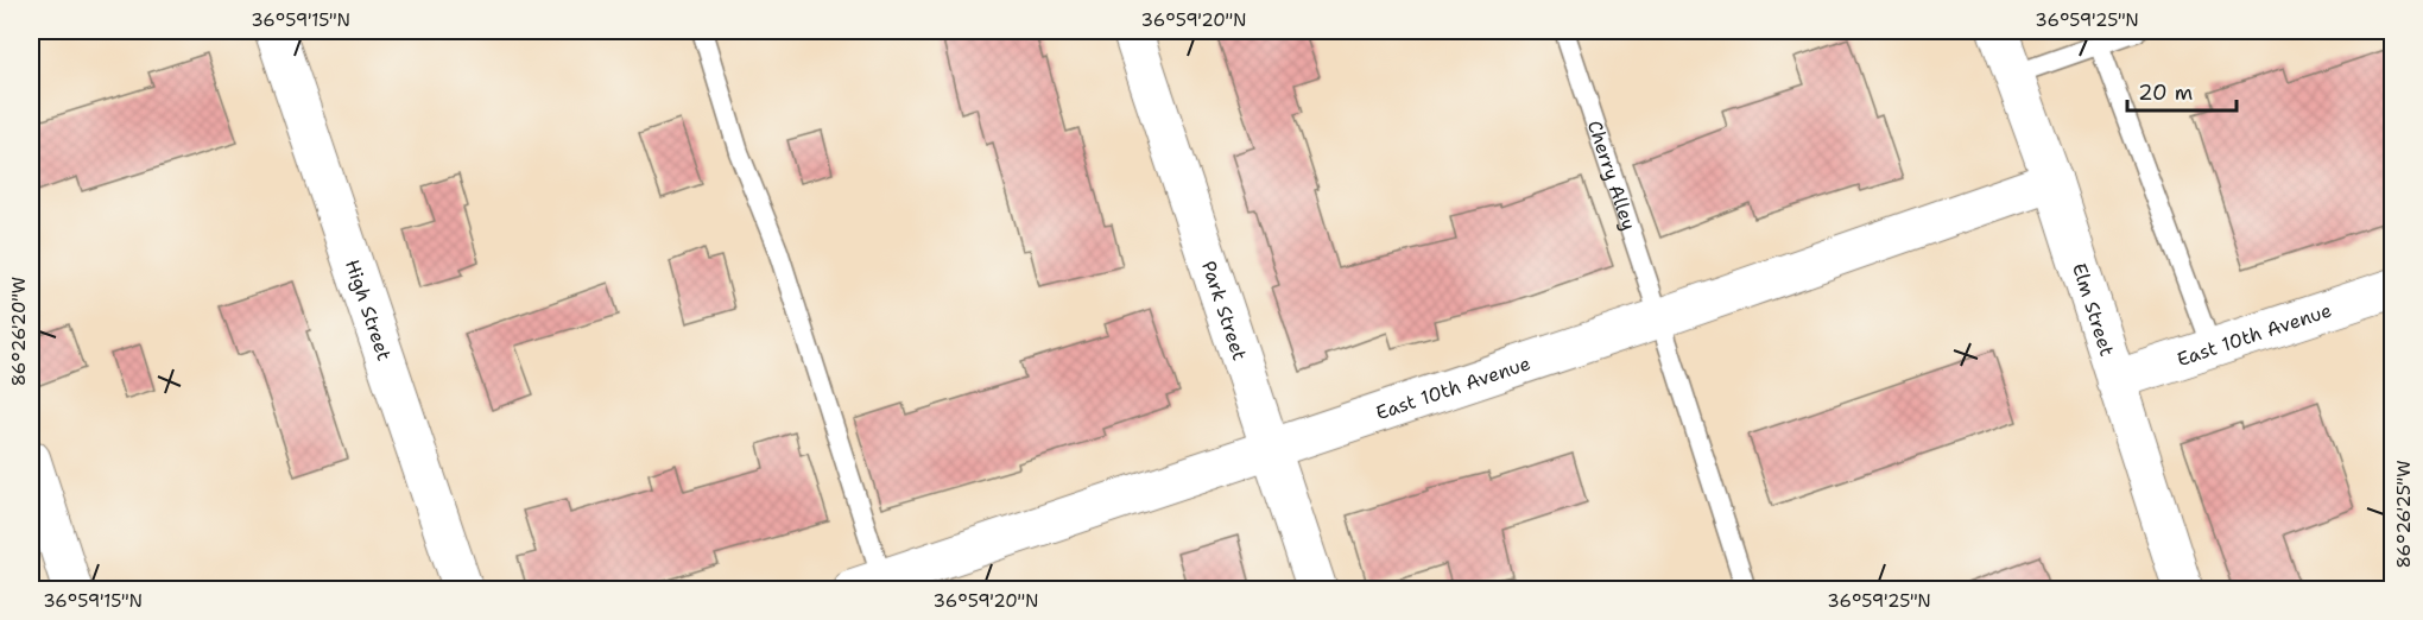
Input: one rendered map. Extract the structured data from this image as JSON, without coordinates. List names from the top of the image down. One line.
{"streets":{"street":["Elm Street","High Street","Park Street","East 10th Avenue"],"lane":["Cherry Alley"]},"crossings":[["Cherry Alley","East 10th Avenue"],["Elm Street","East 10th Avenue"],["Park Street","East 10th Avenue"]],"scale_bar":"20 m","coordinates":["36°59'15\"N","36°59'20\"N","36°59'25\"N","86°26'20\"W","86°26'25\"W"]}
